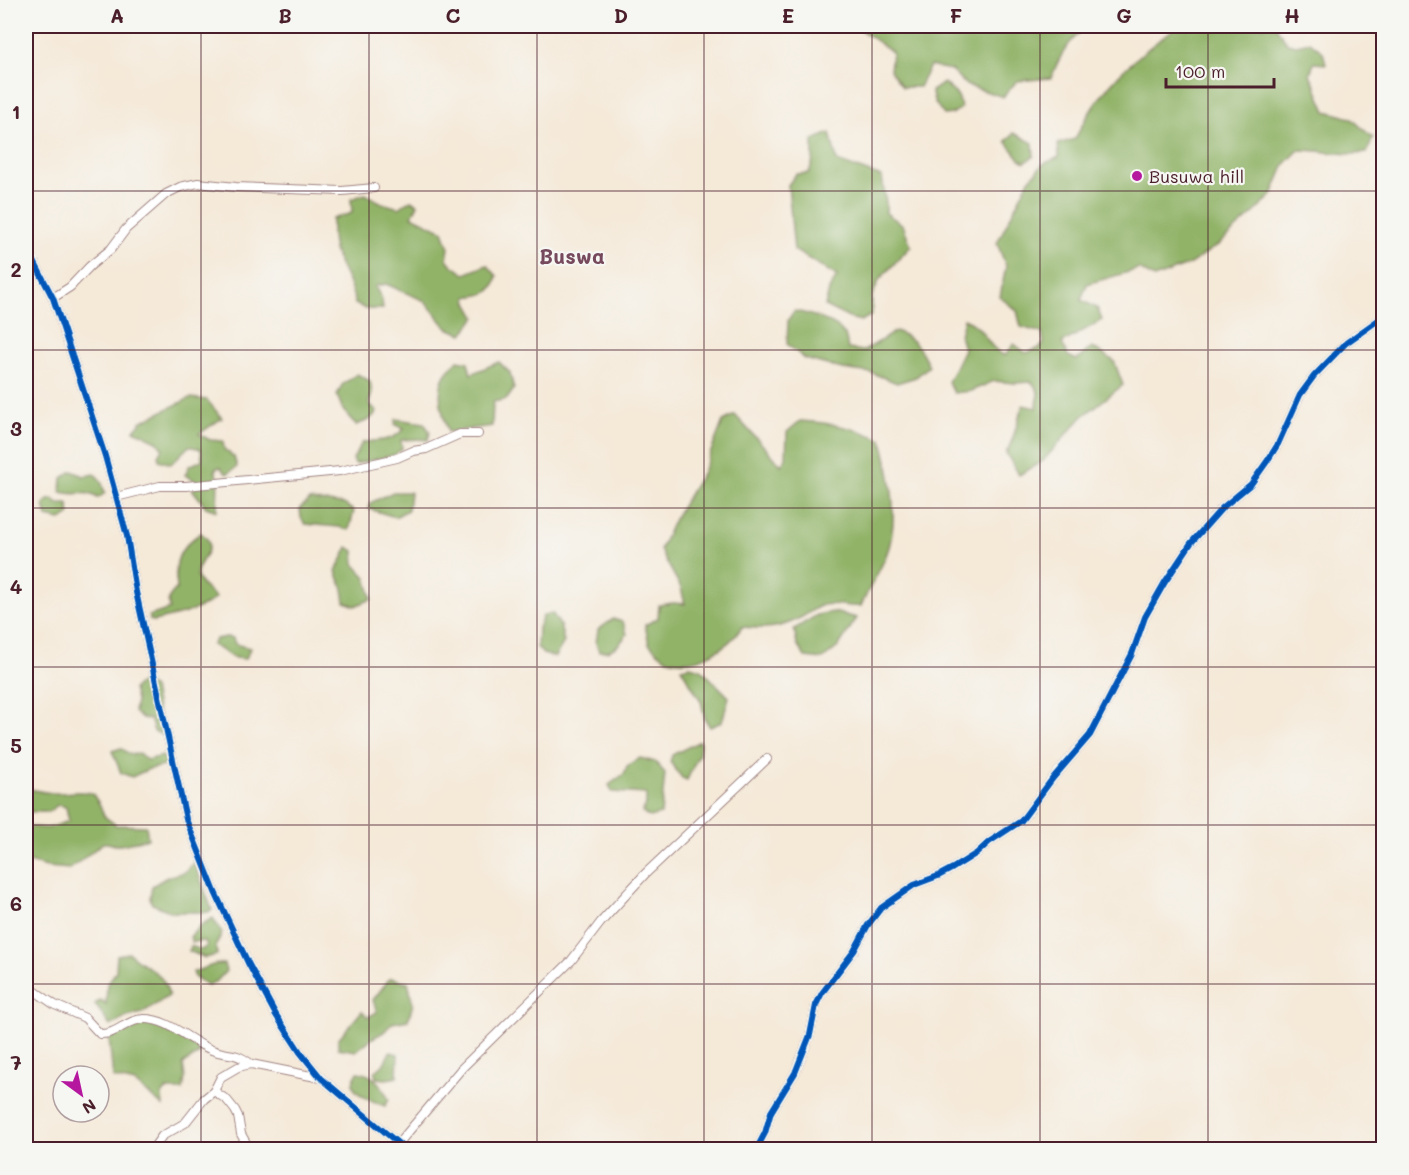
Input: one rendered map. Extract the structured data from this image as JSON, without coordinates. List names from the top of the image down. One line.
{"districts":["Buswa"],"places":["Busuwa hill"],"scale_bar":"100 m","north":"bottom right","grid":{"columns":["A","B","C","D","E","F","G","H"],"rows":["1","2","3","4","5","6","7"]}}
